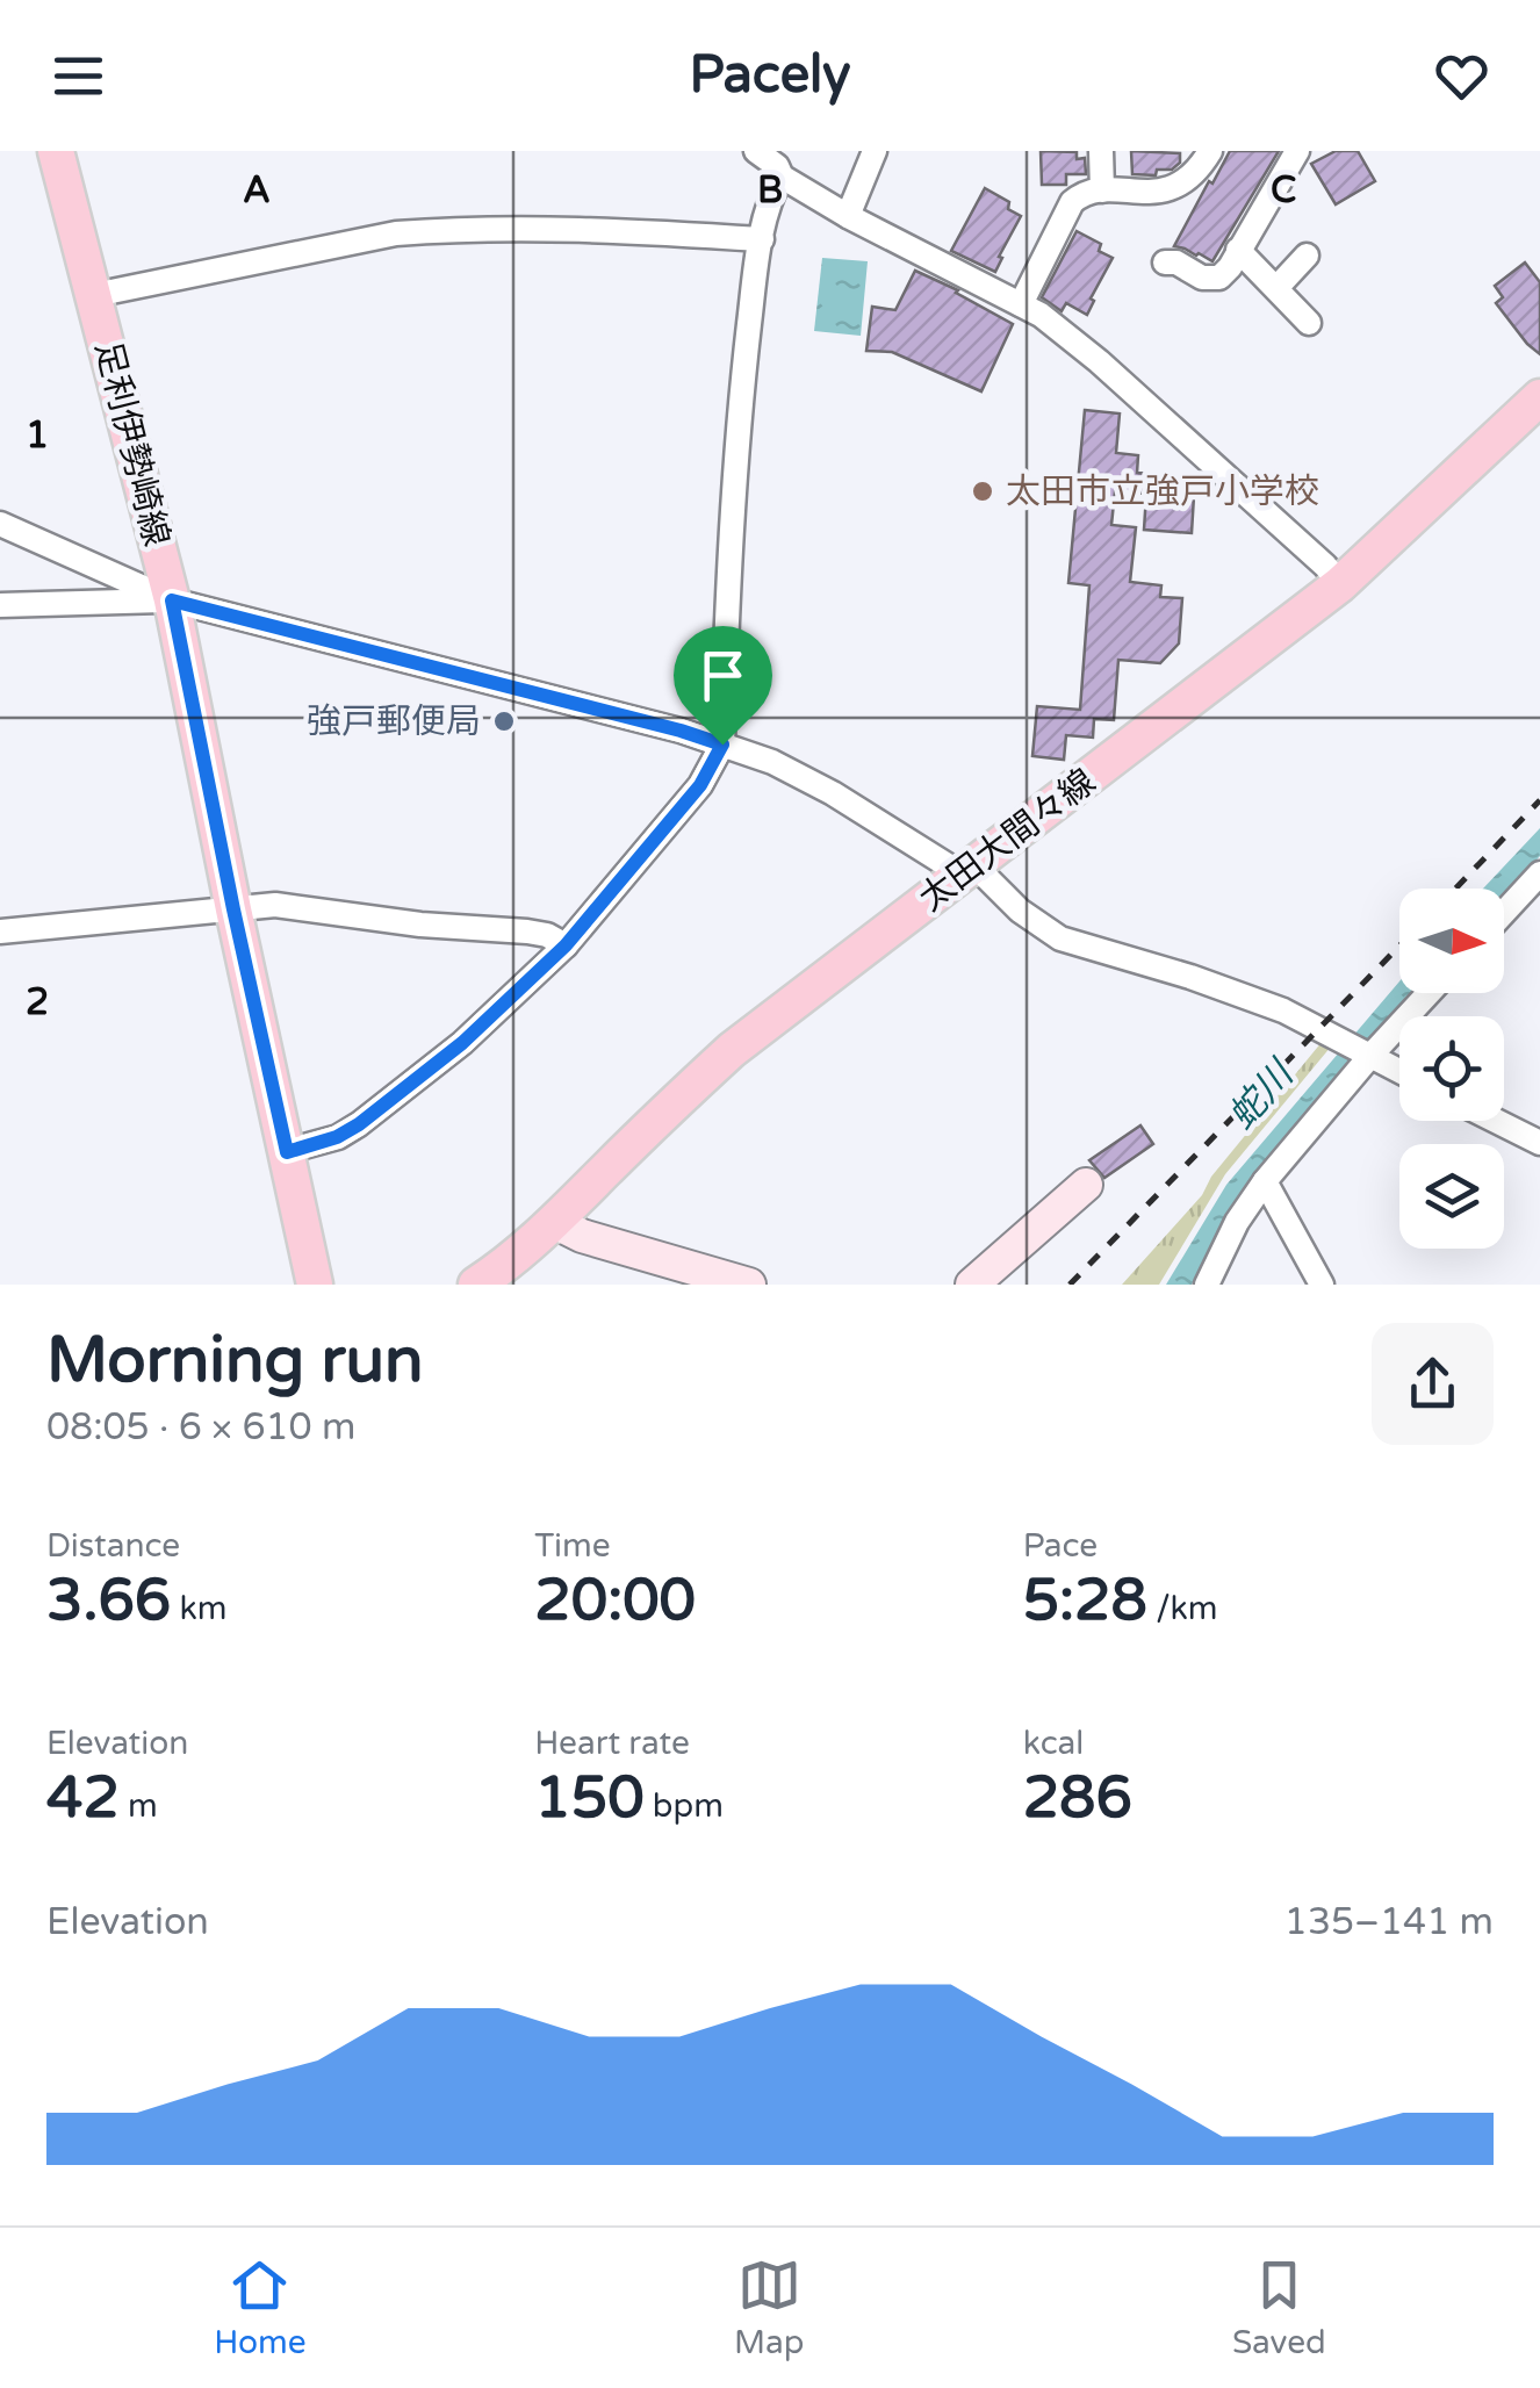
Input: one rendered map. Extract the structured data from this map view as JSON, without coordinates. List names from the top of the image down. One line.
{"streets":{"main road":["足利伊勢崎線","太田大間々線"]},"water":["蛇川"],"places":["太田市立強戸小学校","強戸郵便局"],"north":"right","page":{"header":"Pacely","heading":["Morning run","08:05 · 6 × 610 m"],"stats":[["Distance","3.66 km"],["Time","20:00"],["Pace","5:28 /km"],["Elevation","42 m"],["Heart rate","150 bpm"],["kcal","286"]],"chart":["Elevation","135–141 m"],"tabs":["Home","Map","Saved"]},"grid":{"columns":["A","B","C"],"rows":["1","2"]}}
